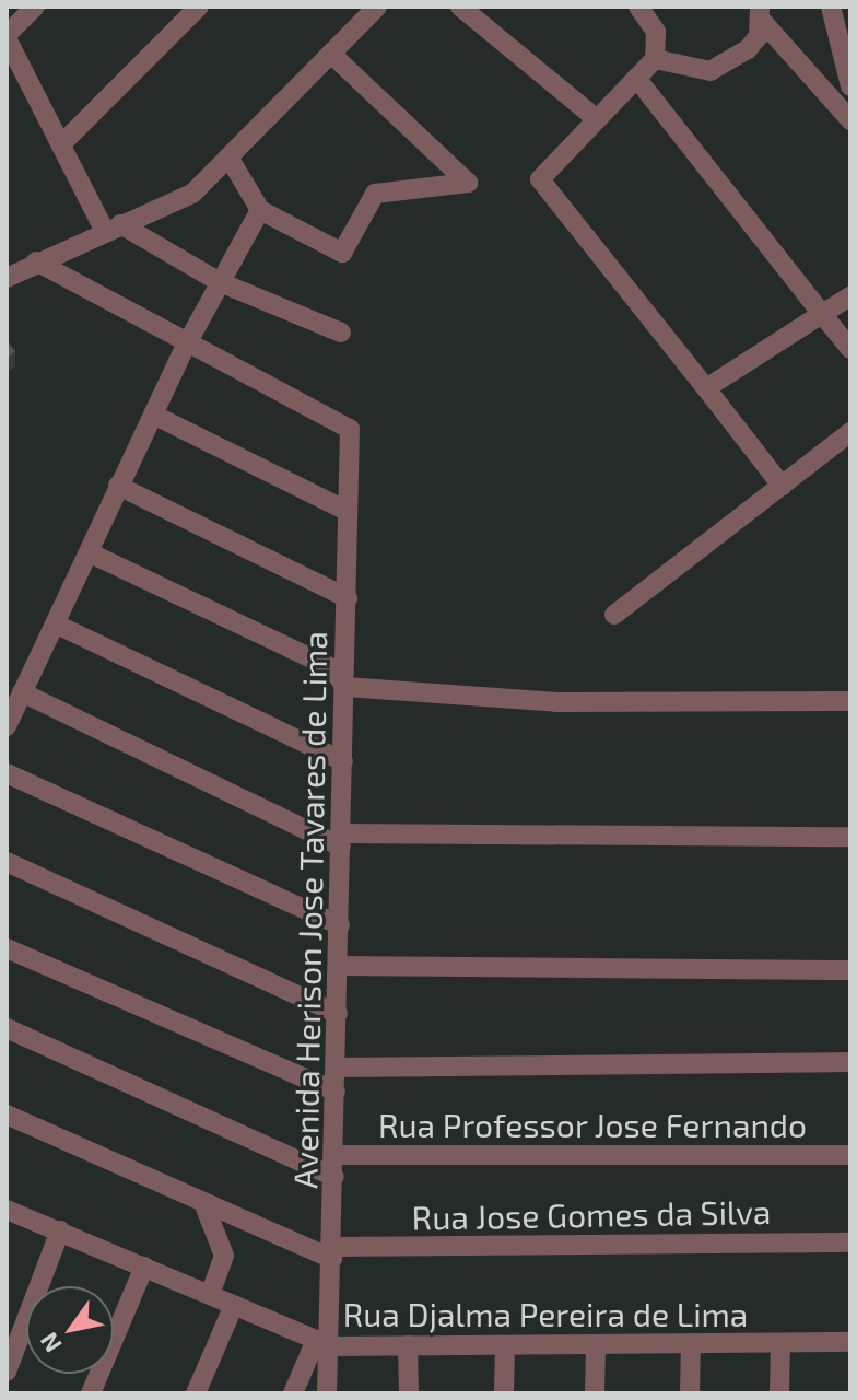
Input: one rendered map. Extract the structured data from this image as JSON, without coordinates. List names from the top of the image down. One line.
{"streets":{"street":["Avenida Herison Jose Tavares de Lima","Rua Professor Jose Fernando","Rua Jose Gomes da Silva","Rua Djalma Pereira de Lima"]},"crossings":[["Avenida Herison Jose Tavares de Lima","Rua Professor Jose Fernando"],["Avenida Herison Jose Tavares de Lima","Rua Jose Gomes da Silva"],["Avenida Herison Jose Tavares de Lima","Rua Djalma Pereira de Lima"]],"north":"bottom left"}
